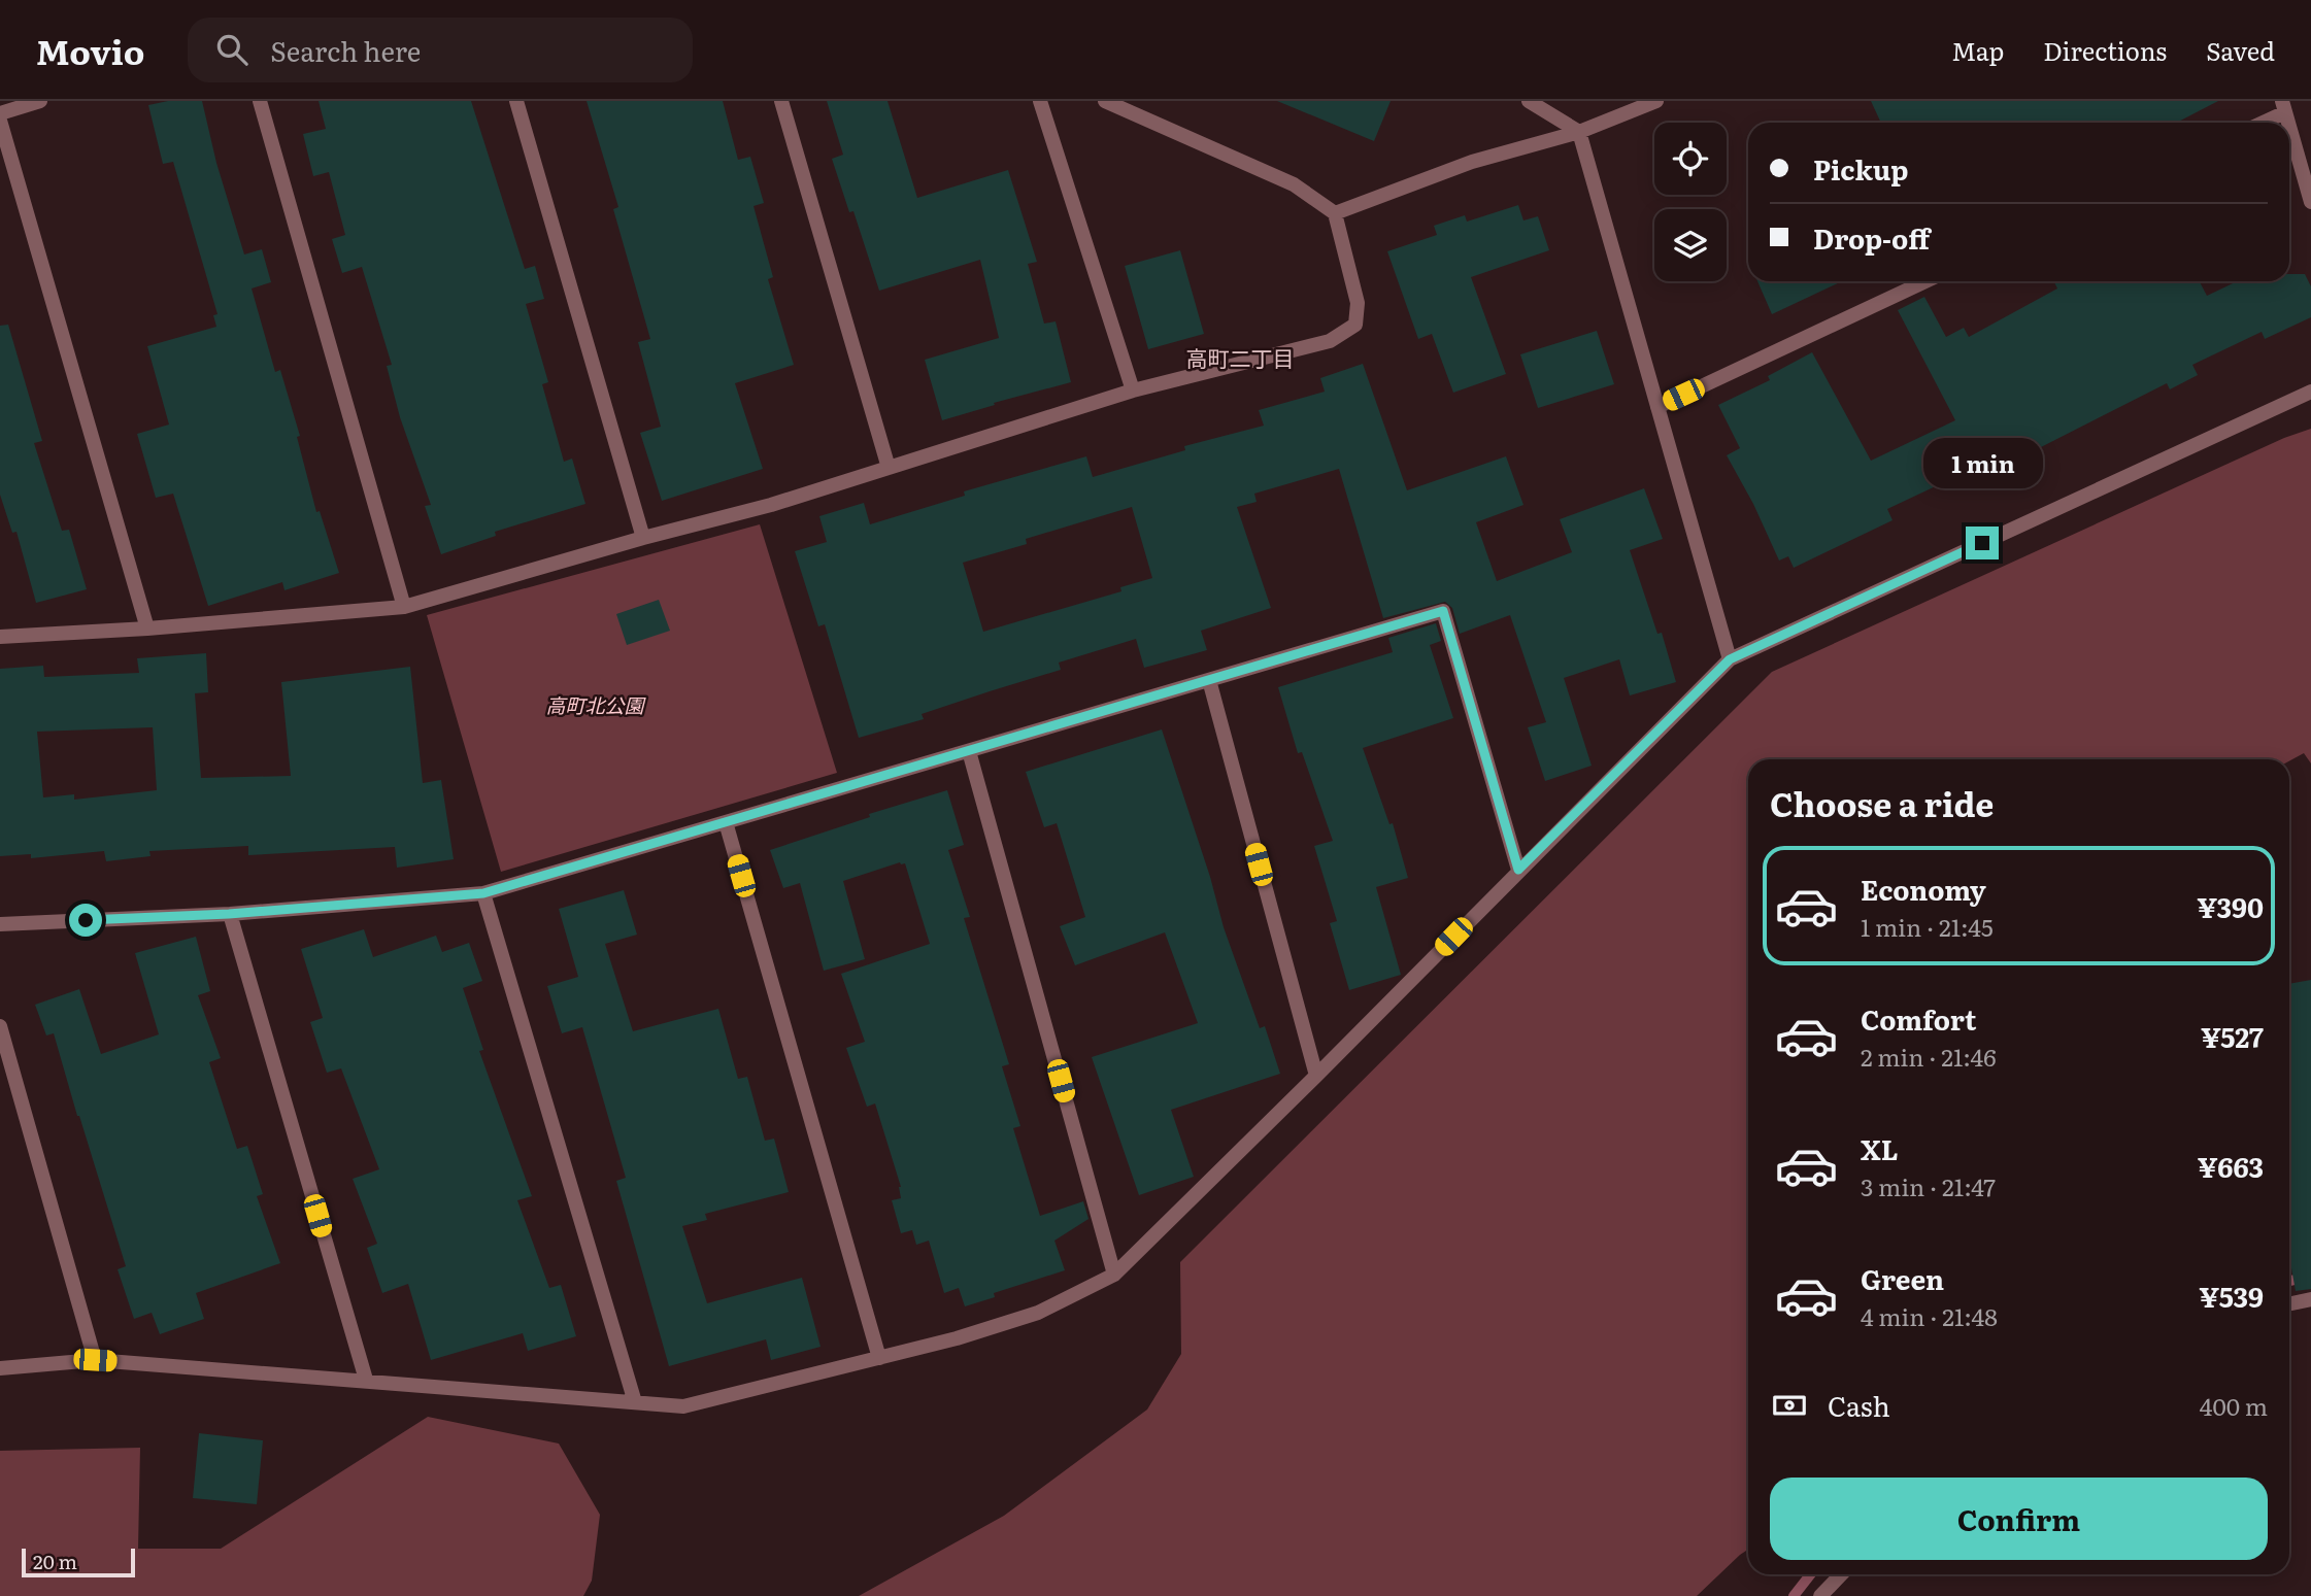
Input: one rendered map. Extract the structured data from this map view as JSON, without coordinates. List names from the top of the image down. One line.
{"districts":["高町二丁目"],"parks":["高町北公園"],"scale_bar":"20 m","page":{"header":"Movio","search":"Search here","nav":["Map","Directions","Saved"],"banner":["Pickup","Drop-off"],"bubble":"1 min","heading":"Choose a ride","list":[{"name":"Economy","note":"1 min · 21:45","value":"¥390"},{"name":"Comfort","note":"2 min · 21:46","value":"¥527"},{"name":"XL","note":"3 min · 21:47","value":"¥663"},{"name":"Green","note":"4 min · 21:48","value":"¥539"}],"pay":["Cash","400 m"],"buttons":"Confirm","scale":"20 m"}}
